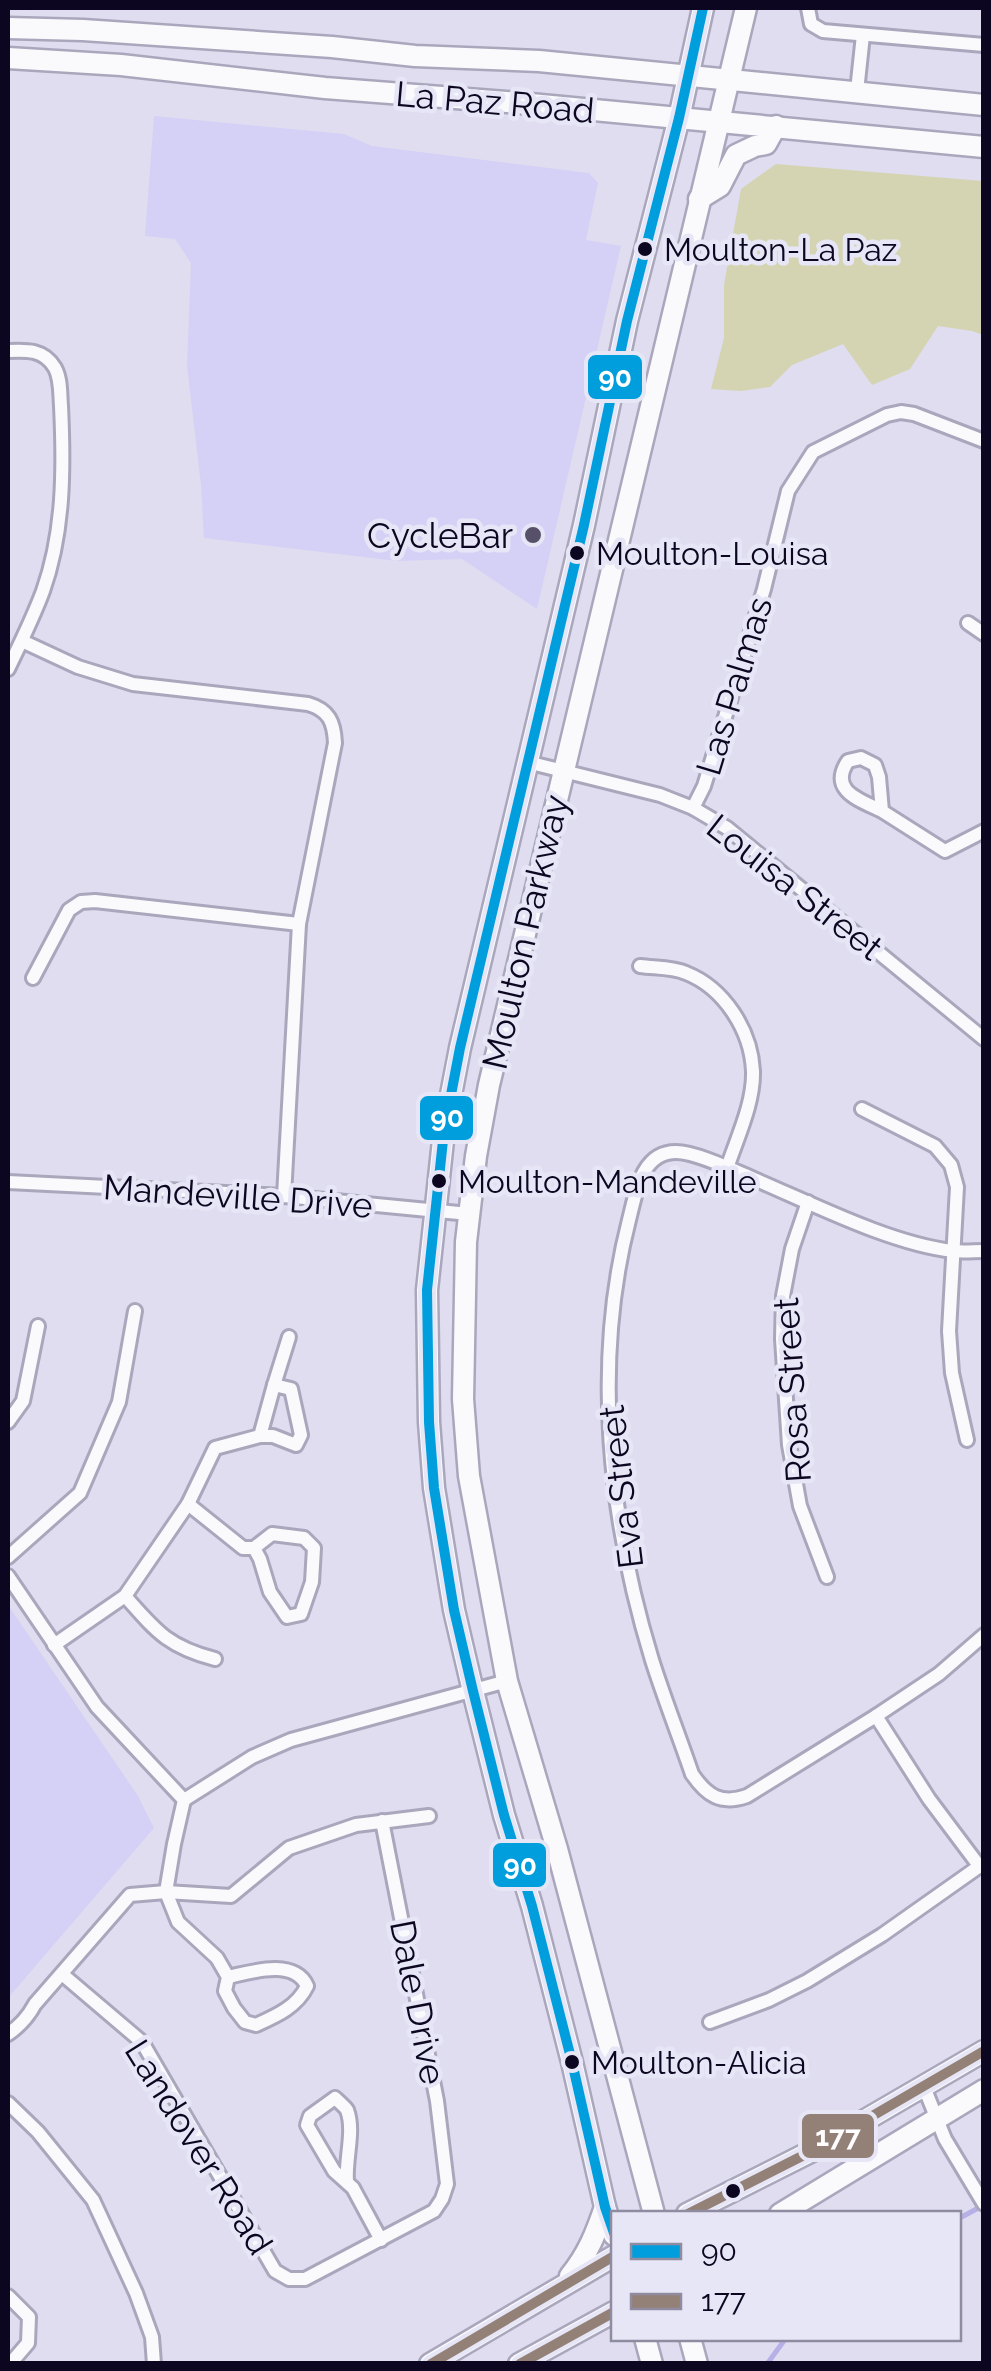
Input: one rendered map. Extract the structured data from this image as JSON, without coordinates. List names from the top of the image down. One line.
{"streets":{"main road":["La Paz Road","Moulton Parkway"],"street":["Las Palmas","Louisa Street","Mandeville Drive","Rosa Street","Eva Street","Dale Drive","Landover Road"]},"crossings":[["La Paz Road","Moulton Parkway"],["Las Palmas","Louisa Street"],["Louisa Street","Moulton Parkway"],["Moulton Parkway","Mandeville Drive"],["Dale Drive","Landover Road"]],"places":["Moulton-La Paz","CycleBar","Moulton-Louisa","Moulton-Mandeville","Moulton-Alicia"],"lines":["transit line 90","transit line 177"],"legend":["90","177"]}
